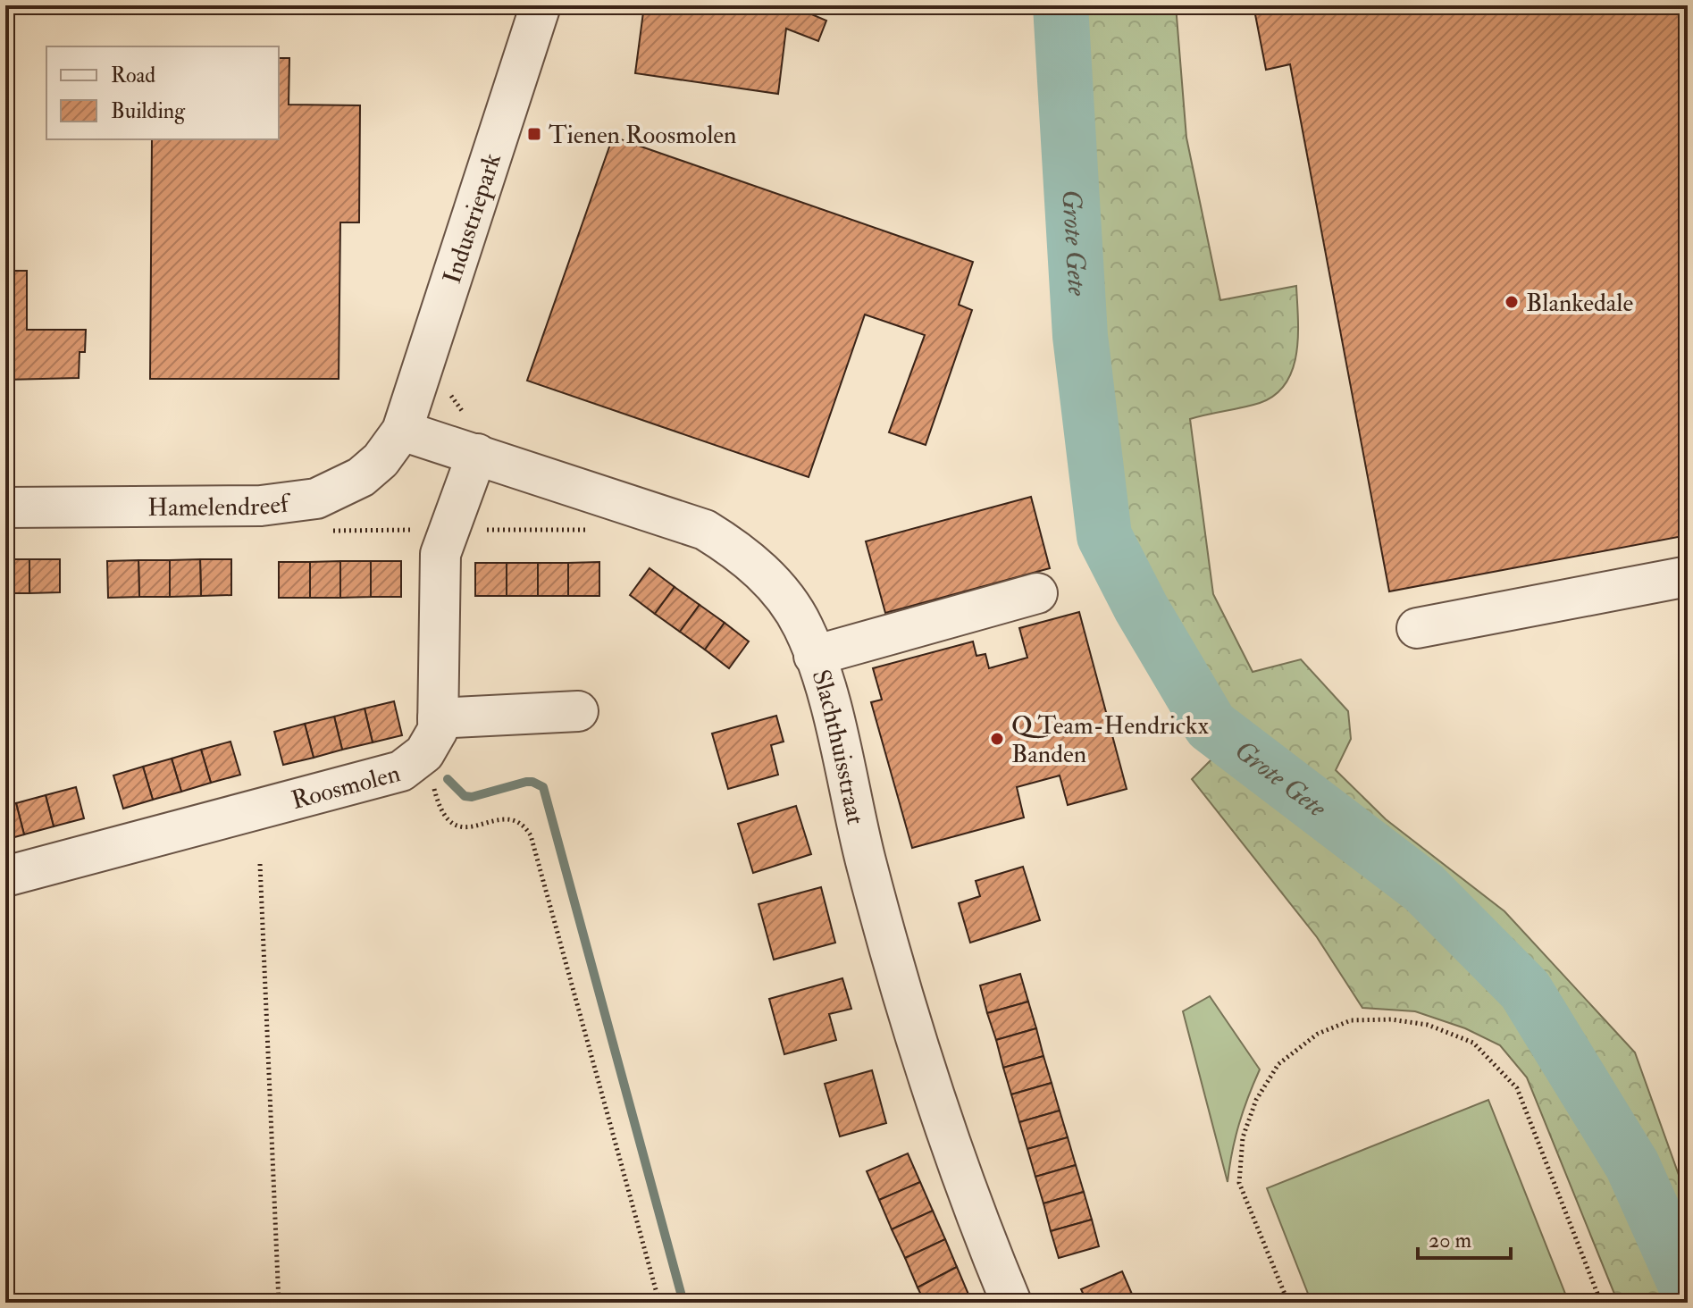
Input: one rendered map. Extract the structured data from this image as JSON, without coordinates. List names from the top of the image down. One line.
{"streets":{"street":["Industriepark","Hamelendreef","Slachthuisstraat","Roosmolen"]},"crossings":[["Industriepark","Hamelendreef"],["Industriepark","Slachthuisstraat"],["Hamelendreef","Slachthuisstraat"]],"water":["Grote Gete"],"places":{"transit":["Tienen Roosmolen"],"other":["Blankedale","Q Team-Hendrickx Banden"]},"legend":["Road","Building"],"scale_bar":"20 m"}
